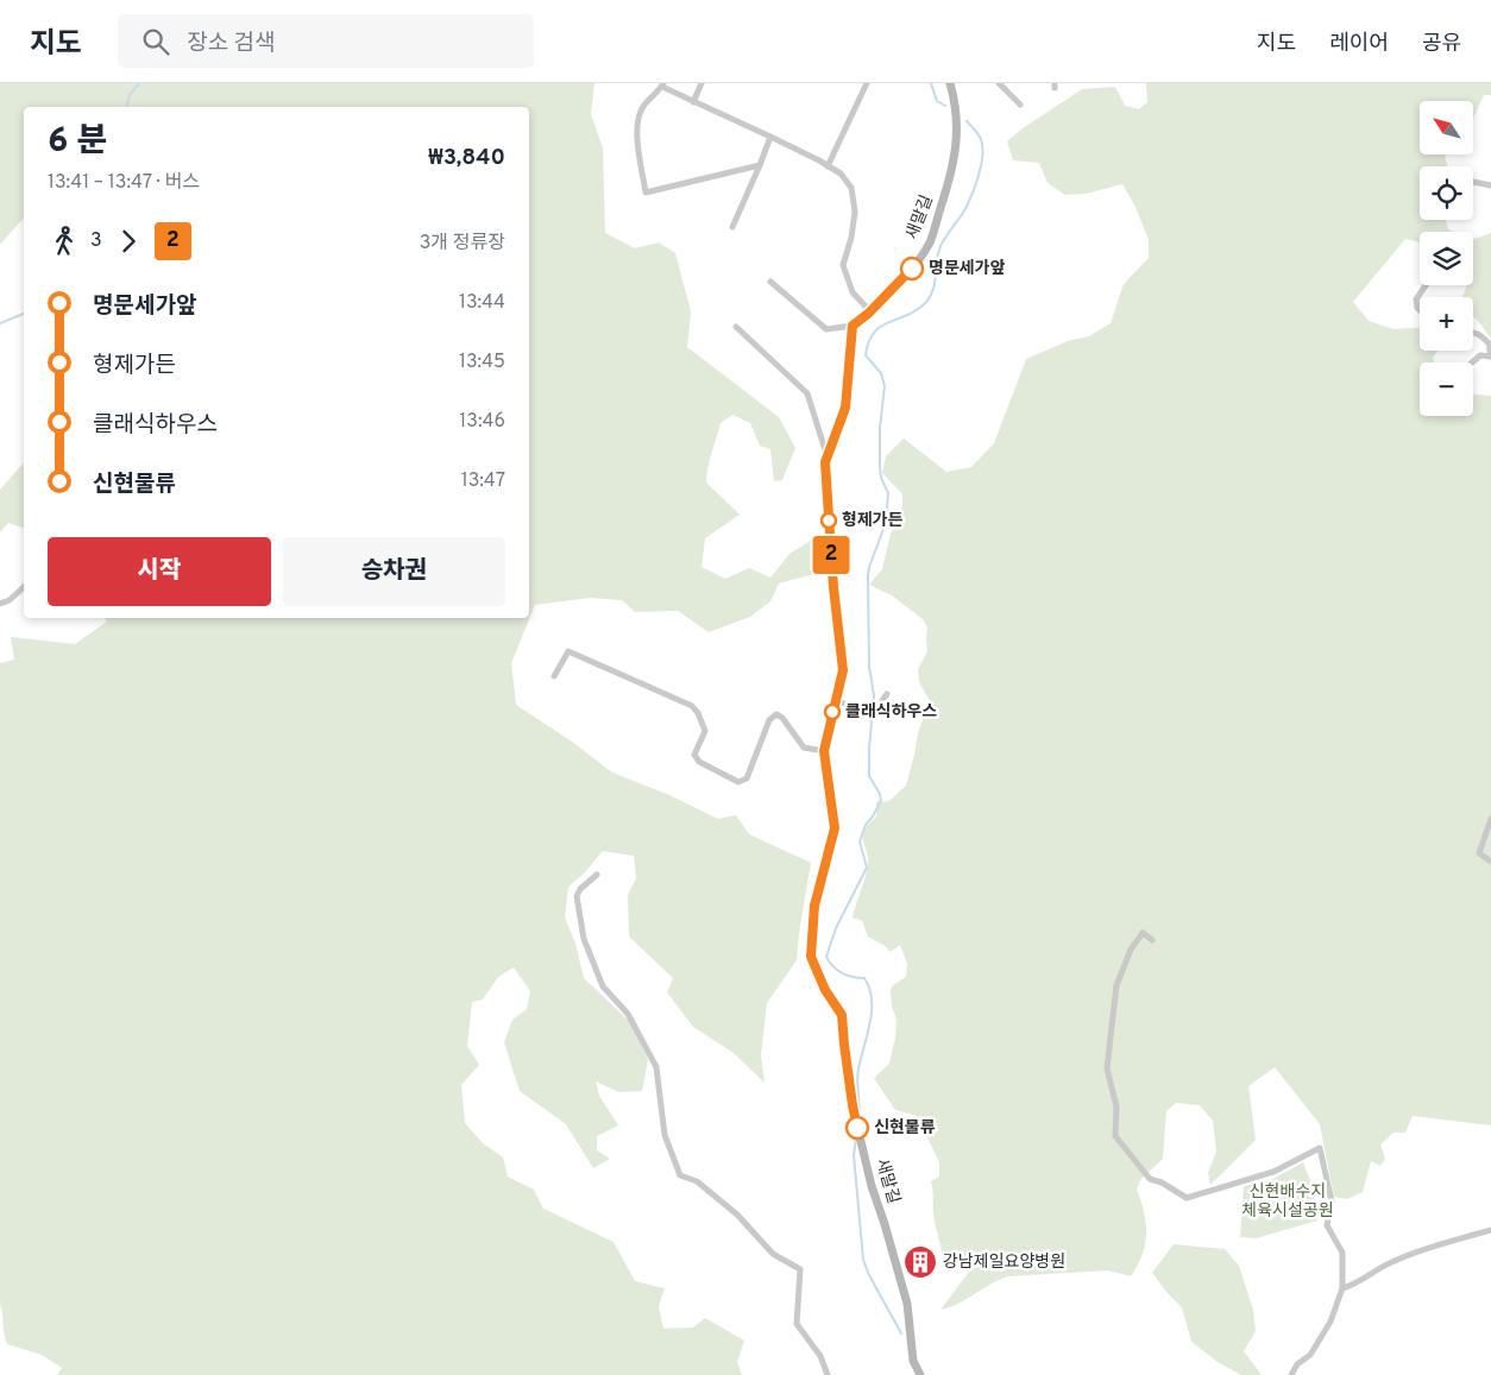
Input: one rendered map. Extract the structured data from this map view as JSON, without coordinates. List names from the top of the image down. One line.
{"streets":{"street":["새말길"]},"parks":["신현배수지 체육시설공원"],"places":{"other":["명문세가앞","형제가든","클래식하우스","신현물류"],"building":["강남제일요양병원"]},"lines":["bus line 2"],"north":"top left","page":{"header":"지도","search":"장소 검색","nav":["지도","레이어","공유"],"on_map":"2","map_buttons":["+","−"],"heading":["6 분","13:41 – 13:47 · 버스","₩3,840"],"legs":["3","2","3개 정류장"],"list":[{"name":"명문세가앞","value":"13:44"},{"name":"형제가든","value":"13:45"},{"name":"클래식하우스","value":"13:46"},{"name":"신현물류","value":"13:47"}],"buttons":["시작","승차권"]}}
